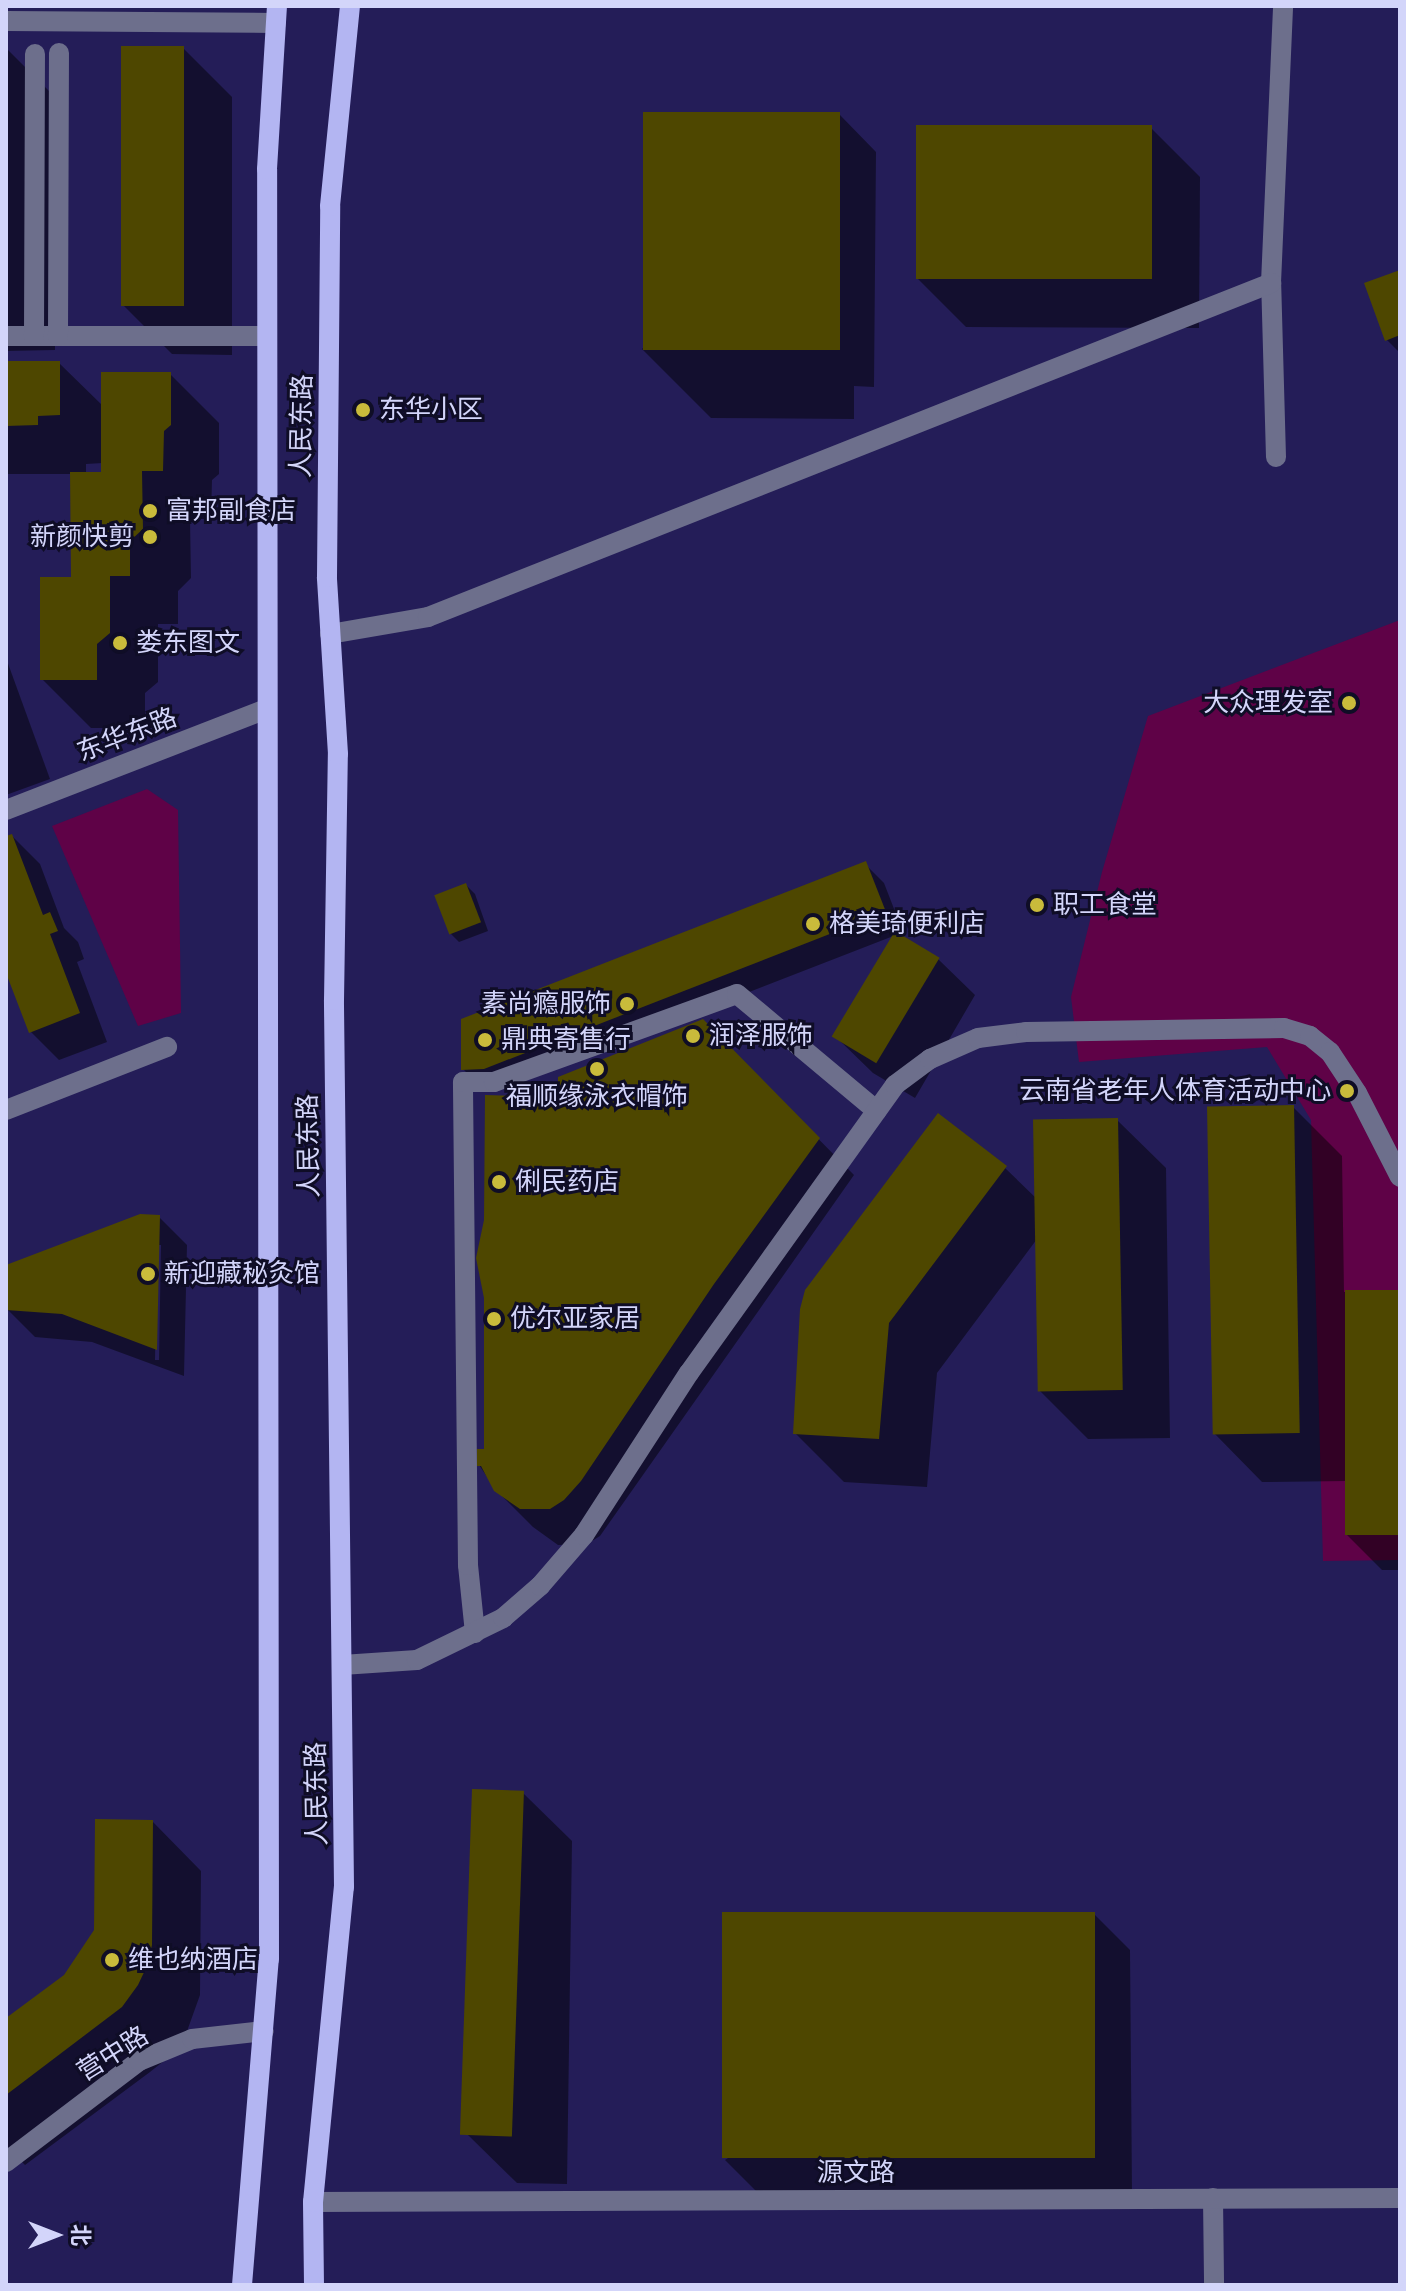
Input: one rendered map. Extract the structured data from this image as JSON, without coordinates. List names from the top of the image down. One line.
{"streets":{"main road":["人民东路"],"street":["东华东路","营中路","源文路"]},"crossings":[["人民东路","东华东路"],["人民东路","营中路"],["人民东路","源文路"]],"places":["东华小区","富邦副食店","新颜快剪","娄东图文","大众理发室","职工食堂","格美琦便利店","素尚瘾服饰","润泽服饰","鼎典寄售行","福顺缘泳衣帽饰","云南省老年人体育活动中心","俐民药店","新迎藏秘灸馆","优尔亚家居","维也纳酒店"],"north":"right"}
